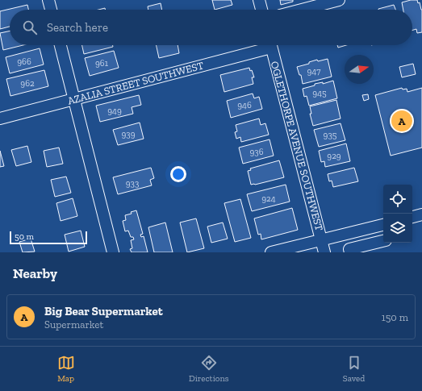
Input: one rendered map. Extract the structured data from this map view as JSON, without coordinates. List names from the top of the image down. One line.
{"streets":{"street":["AZALIA STREET SOUTHWEST","OGLETHORPE AVENUE SOUTHWEST"]},"house_numbers":["966","961","947","962","945","946","949","939","935","936","929","933","924"],"scale_bar":"50 m","north":"right","page":{"search":"Search here","pins":"A","scale":"50 m","heading":"Nearby","list":[{"mark":"A","name":"Big Bear Supermarket","note":"Supermarket","value":"150 m"}],"nav":["Map","Directions","Saved"]}}
